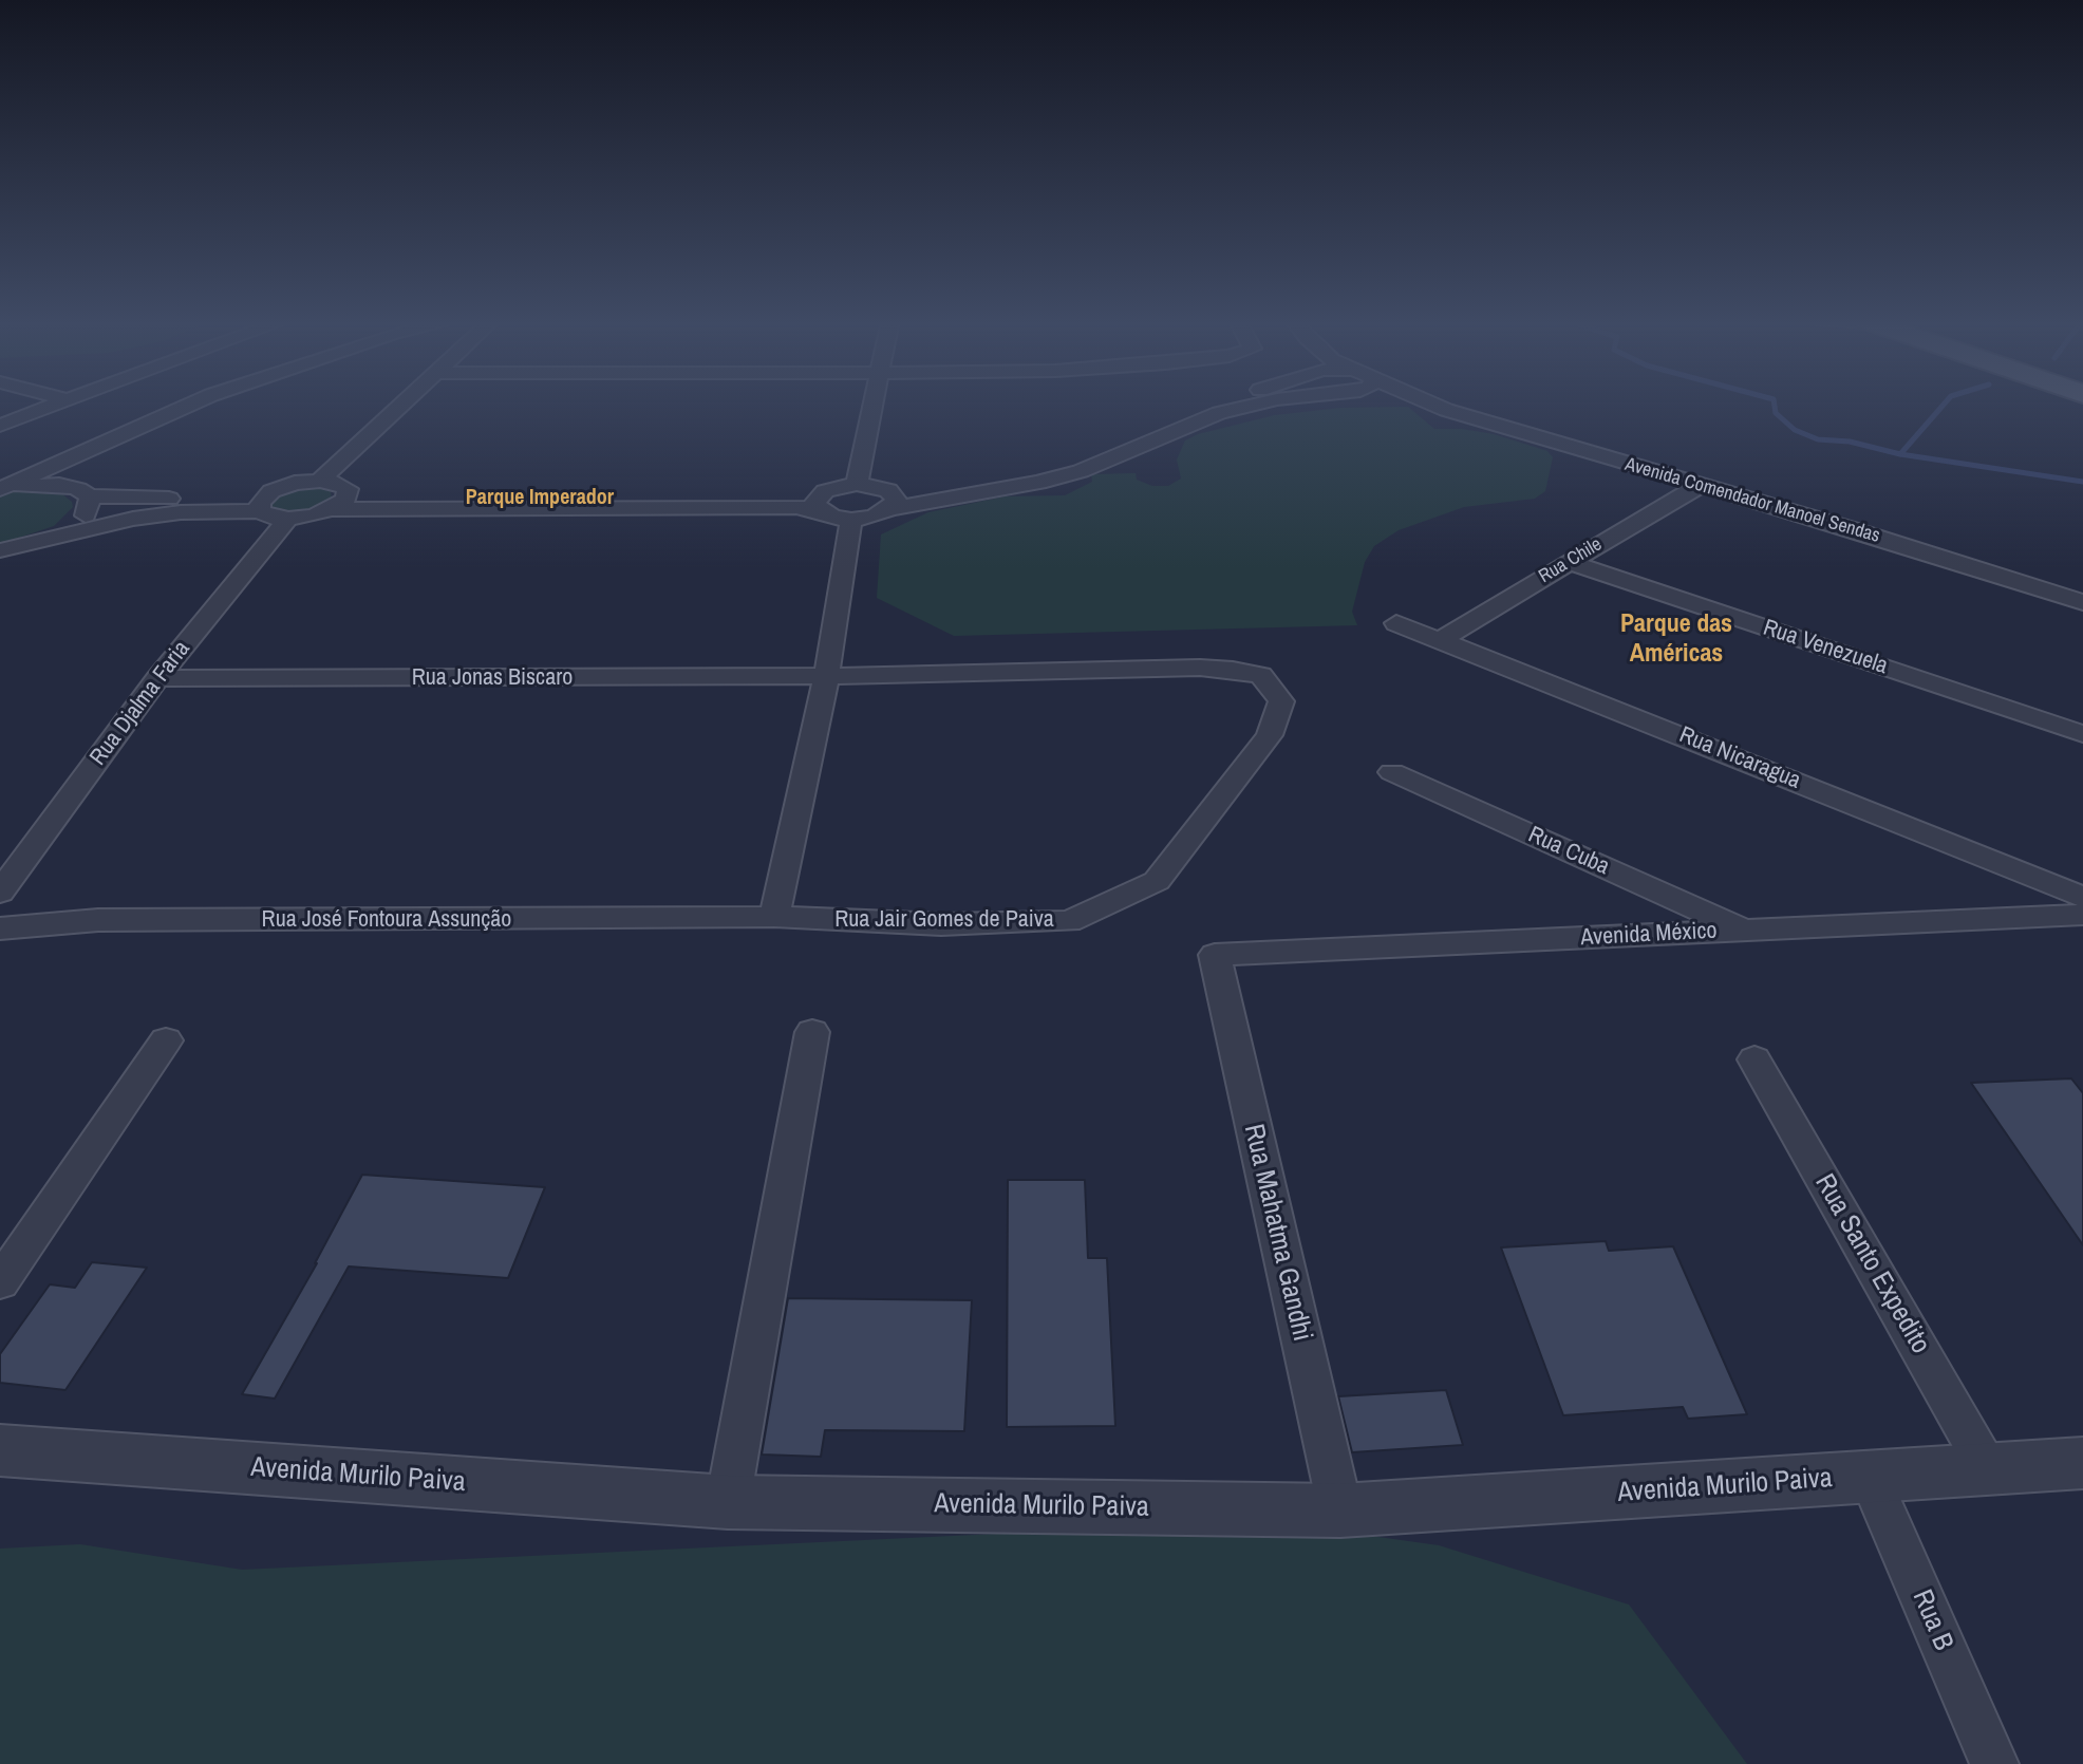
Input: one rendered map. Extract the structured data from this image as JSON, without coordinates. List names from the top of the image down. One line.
{"streets":{"street":["Avenida Comendador Manoel Sendas","Rua Chile","Rua Venezuela","Rua Jonas Biscaro","Rua Djalma Faria","Rua Nicaragua","Rua Cuba","Rua José Fontoura Assunção","Rua Jair Gomes de Paiva","Avenida México","Rua Mahatma Gandhi","Rua Santo Expedito","Avenida Murilo Paiva","Rua B"]},"crossings":[["Avenida Comendador Manoel Sendas","Rua Chile"],["Rua Chile","Rua Venezuela"],["Rua Chile","Rua Nicaragua"],["Rua Jonas Biscaro","Rua Djalma Faria"],["Rua Jonas Biscaro","Rua Jair Gomes de Paiva"],["Rua Cuba","Avenida México"],["Rua José Fontoura Assunção","Rua Jair Gomes de Paiva"],["Avenida México","Rua Mahatma Gandhi"],["Rua Mahatma Gandhi","Avenida Murilo Paiva"],["Rua Santo Expedito","Avenida Murilo Paiva"],["Avenida Murilo Paiva","Rua B"]],"districts":["Parque Imperador","Parque das Américas"]}
